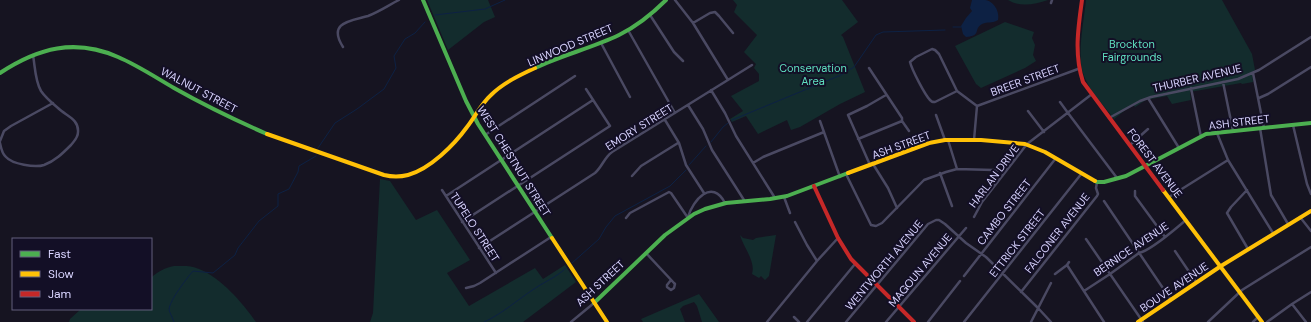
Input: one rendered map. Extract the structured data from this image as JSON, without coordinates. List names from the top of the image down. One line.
{"streets":{"street":["LINWOOD STREET","THURBER AVENUE","BREER STREET","WALNUT STREET","ASH STREET","EMORY STREET","WEST CHESTNUT STREET","FOREST AVENUE","HARLAN DRIVE","CAMBO STREET","TUPELO STREET","FALCONER AVENUE","ETTRICK STREET","BERNICE AVENUE","WENTWORTH AVENUE","MAGOUN AVENUE","BOUVE AVENUE"]},"crossings":[["LINWOOD STREET","WALNUT STREET"],["LINWOOD STREET","WEST CHESTNUT STREET"],["THURBER AVENUE","FOREST AVENUE"],["BREER STREET","FOREST AVENUE"],["ASH STREET","WEST CHESTNUT STREET"],["ASH STREET","FOREST AVENUE"],["ASH STREET","HARLAN DRIVE"],["ASH STREET","CAMBO STREET"],["ASH STREET","FALCONER AVENUE"],["ASH STREET","ETTRICK STREET"],["EMORY STREET","WEST CHESTNUT STREET"],["EMORY STREET","TUPELO STREET"],["FOREST AVENUE","HARLAN DRIVE"],["FOREST AVENUE","BERNICE AVENUE"],["FOREST AVENUE","BOUVE AVENUE"],["WENTWORTH AVENUE","MAGOUN AVENUE"]],"parks":["Brockton Fairgrounds","Conservation Area"],"legend":["Fast","Slow","Jam"]}
